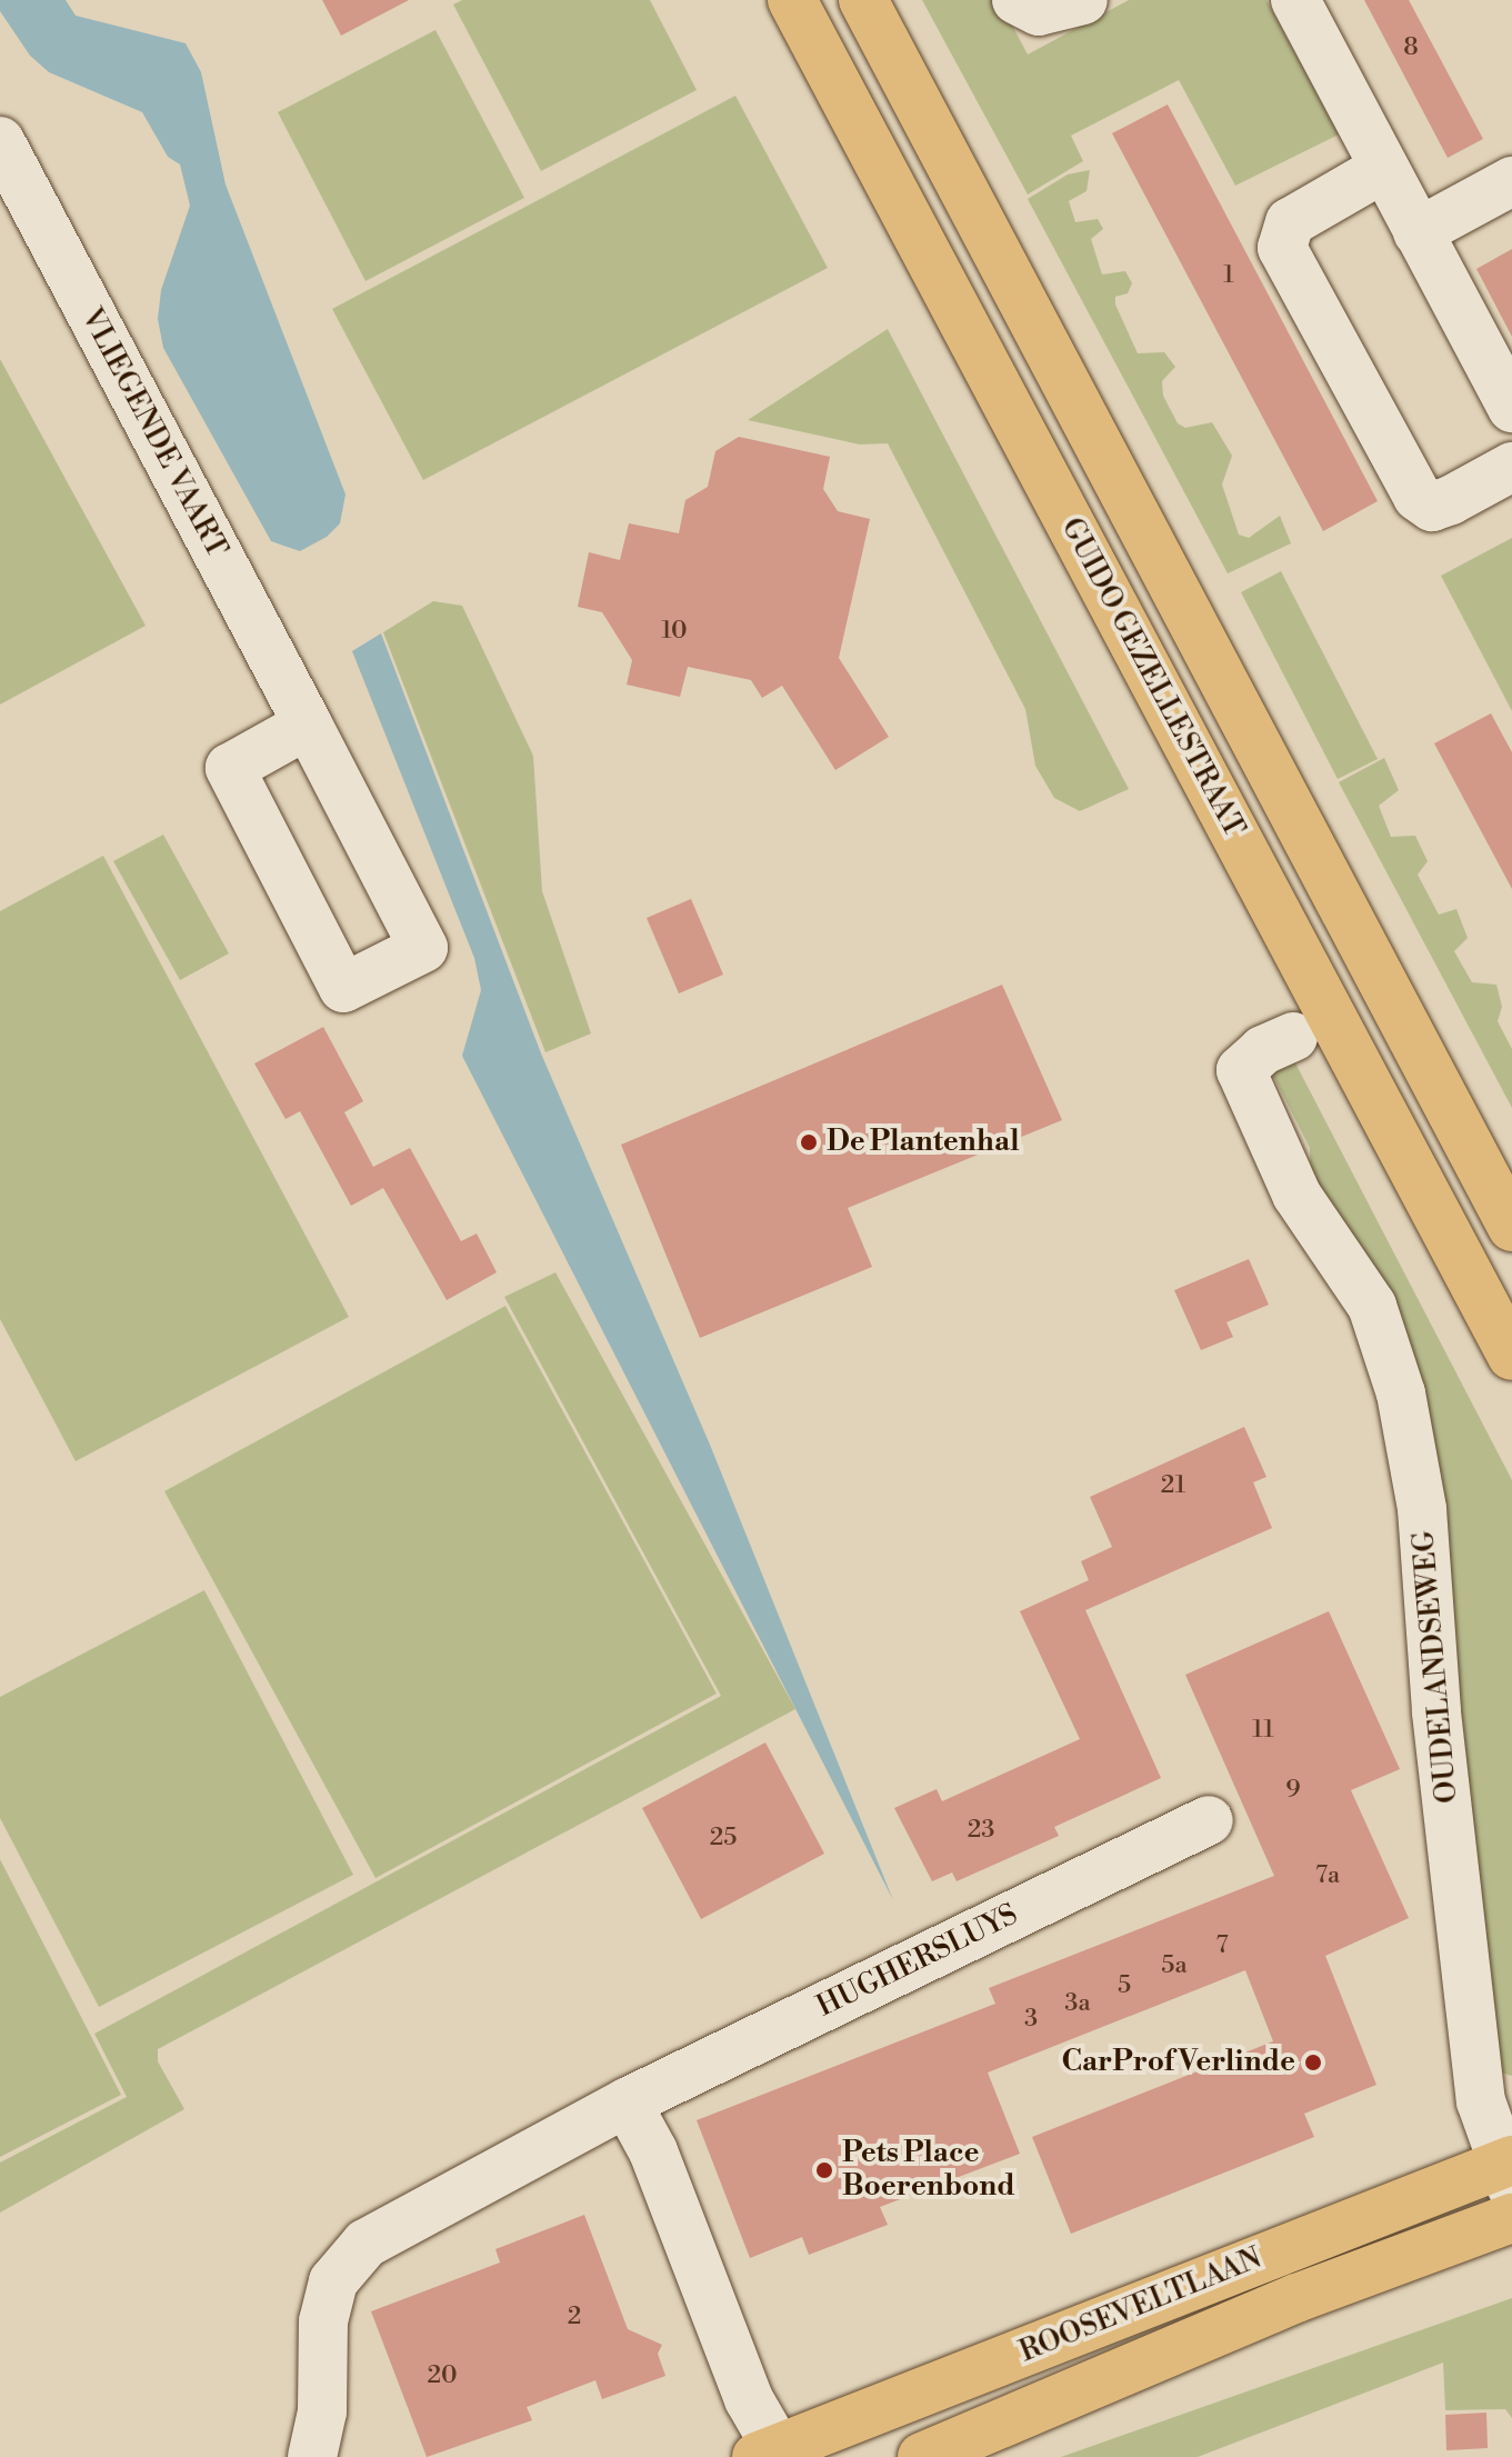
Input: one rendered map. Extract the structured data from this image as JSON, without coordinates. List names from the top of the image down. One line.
{"streets":{"main road":["GUIDO GEZELLESTRAAT","ROOSEVELTLAAN"],"street":["VLIEGENDE VAART","OUDELANDSEWEG","HUGHERSLUYS"]},"crossings":[["OUDELANDSEWEG","ROOSEVELTLAAN"]],"places":["De Plantenhal","CarProf Verlinde","Pets Place Boerenbond"],"house_numbers":["8","1","10","21","11","9","23","25","7a","7","5a","5","3a","3","2","20"]}
